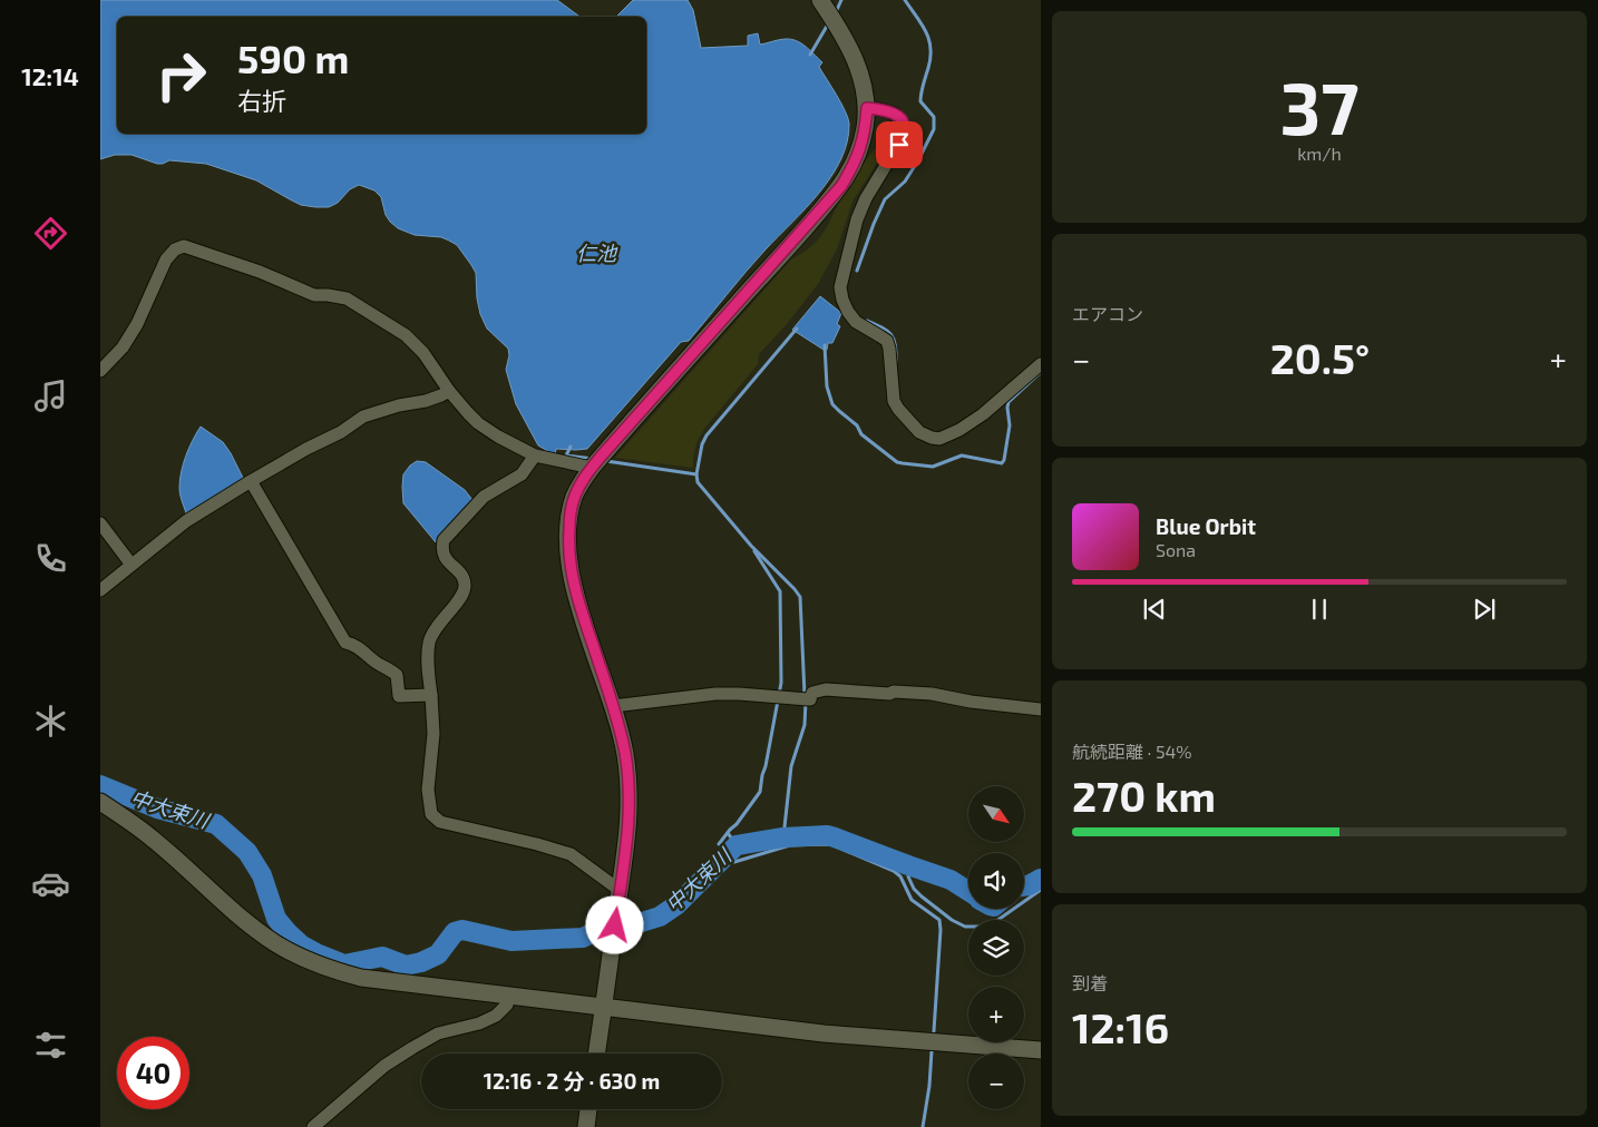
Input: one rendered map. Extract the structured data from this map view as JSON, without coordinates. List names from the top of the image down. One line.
{"water":["仁池","中大束川"],"north":"bottom right","page":{"tabs":"12:14","tile":[["37","km/h"],"エアコン",["航続距離 · 54%","270 km"],["到着","12:16"]],"turn":["590 m","右折"],"heat":["−","20.5°","+"],"song":["Blue Orbit","Sona"],"map_buttons":["+","−"],"limit":"40","trip":"12:16 · 2 分 · 630 m"}}
